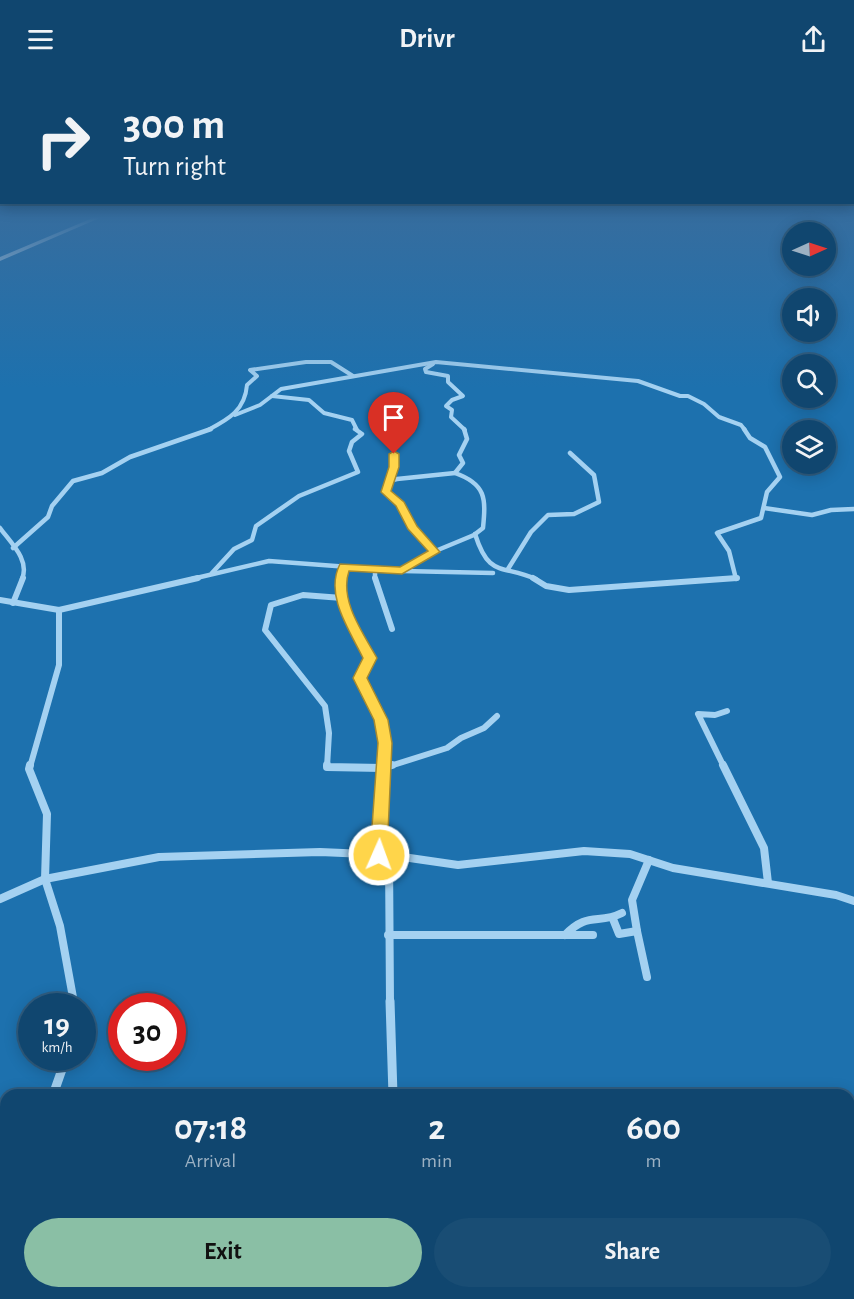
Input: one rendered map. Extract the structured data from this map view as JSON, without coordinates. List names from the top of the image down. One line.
{"north":"right","page":{"header":"Drivr","turn":["300 m","Turn right"],"speed":"19 km/h","limit":"30","eta":["07:18","Arrival","2","min","600","m"],"buttons":["Exit","Share"]}}
